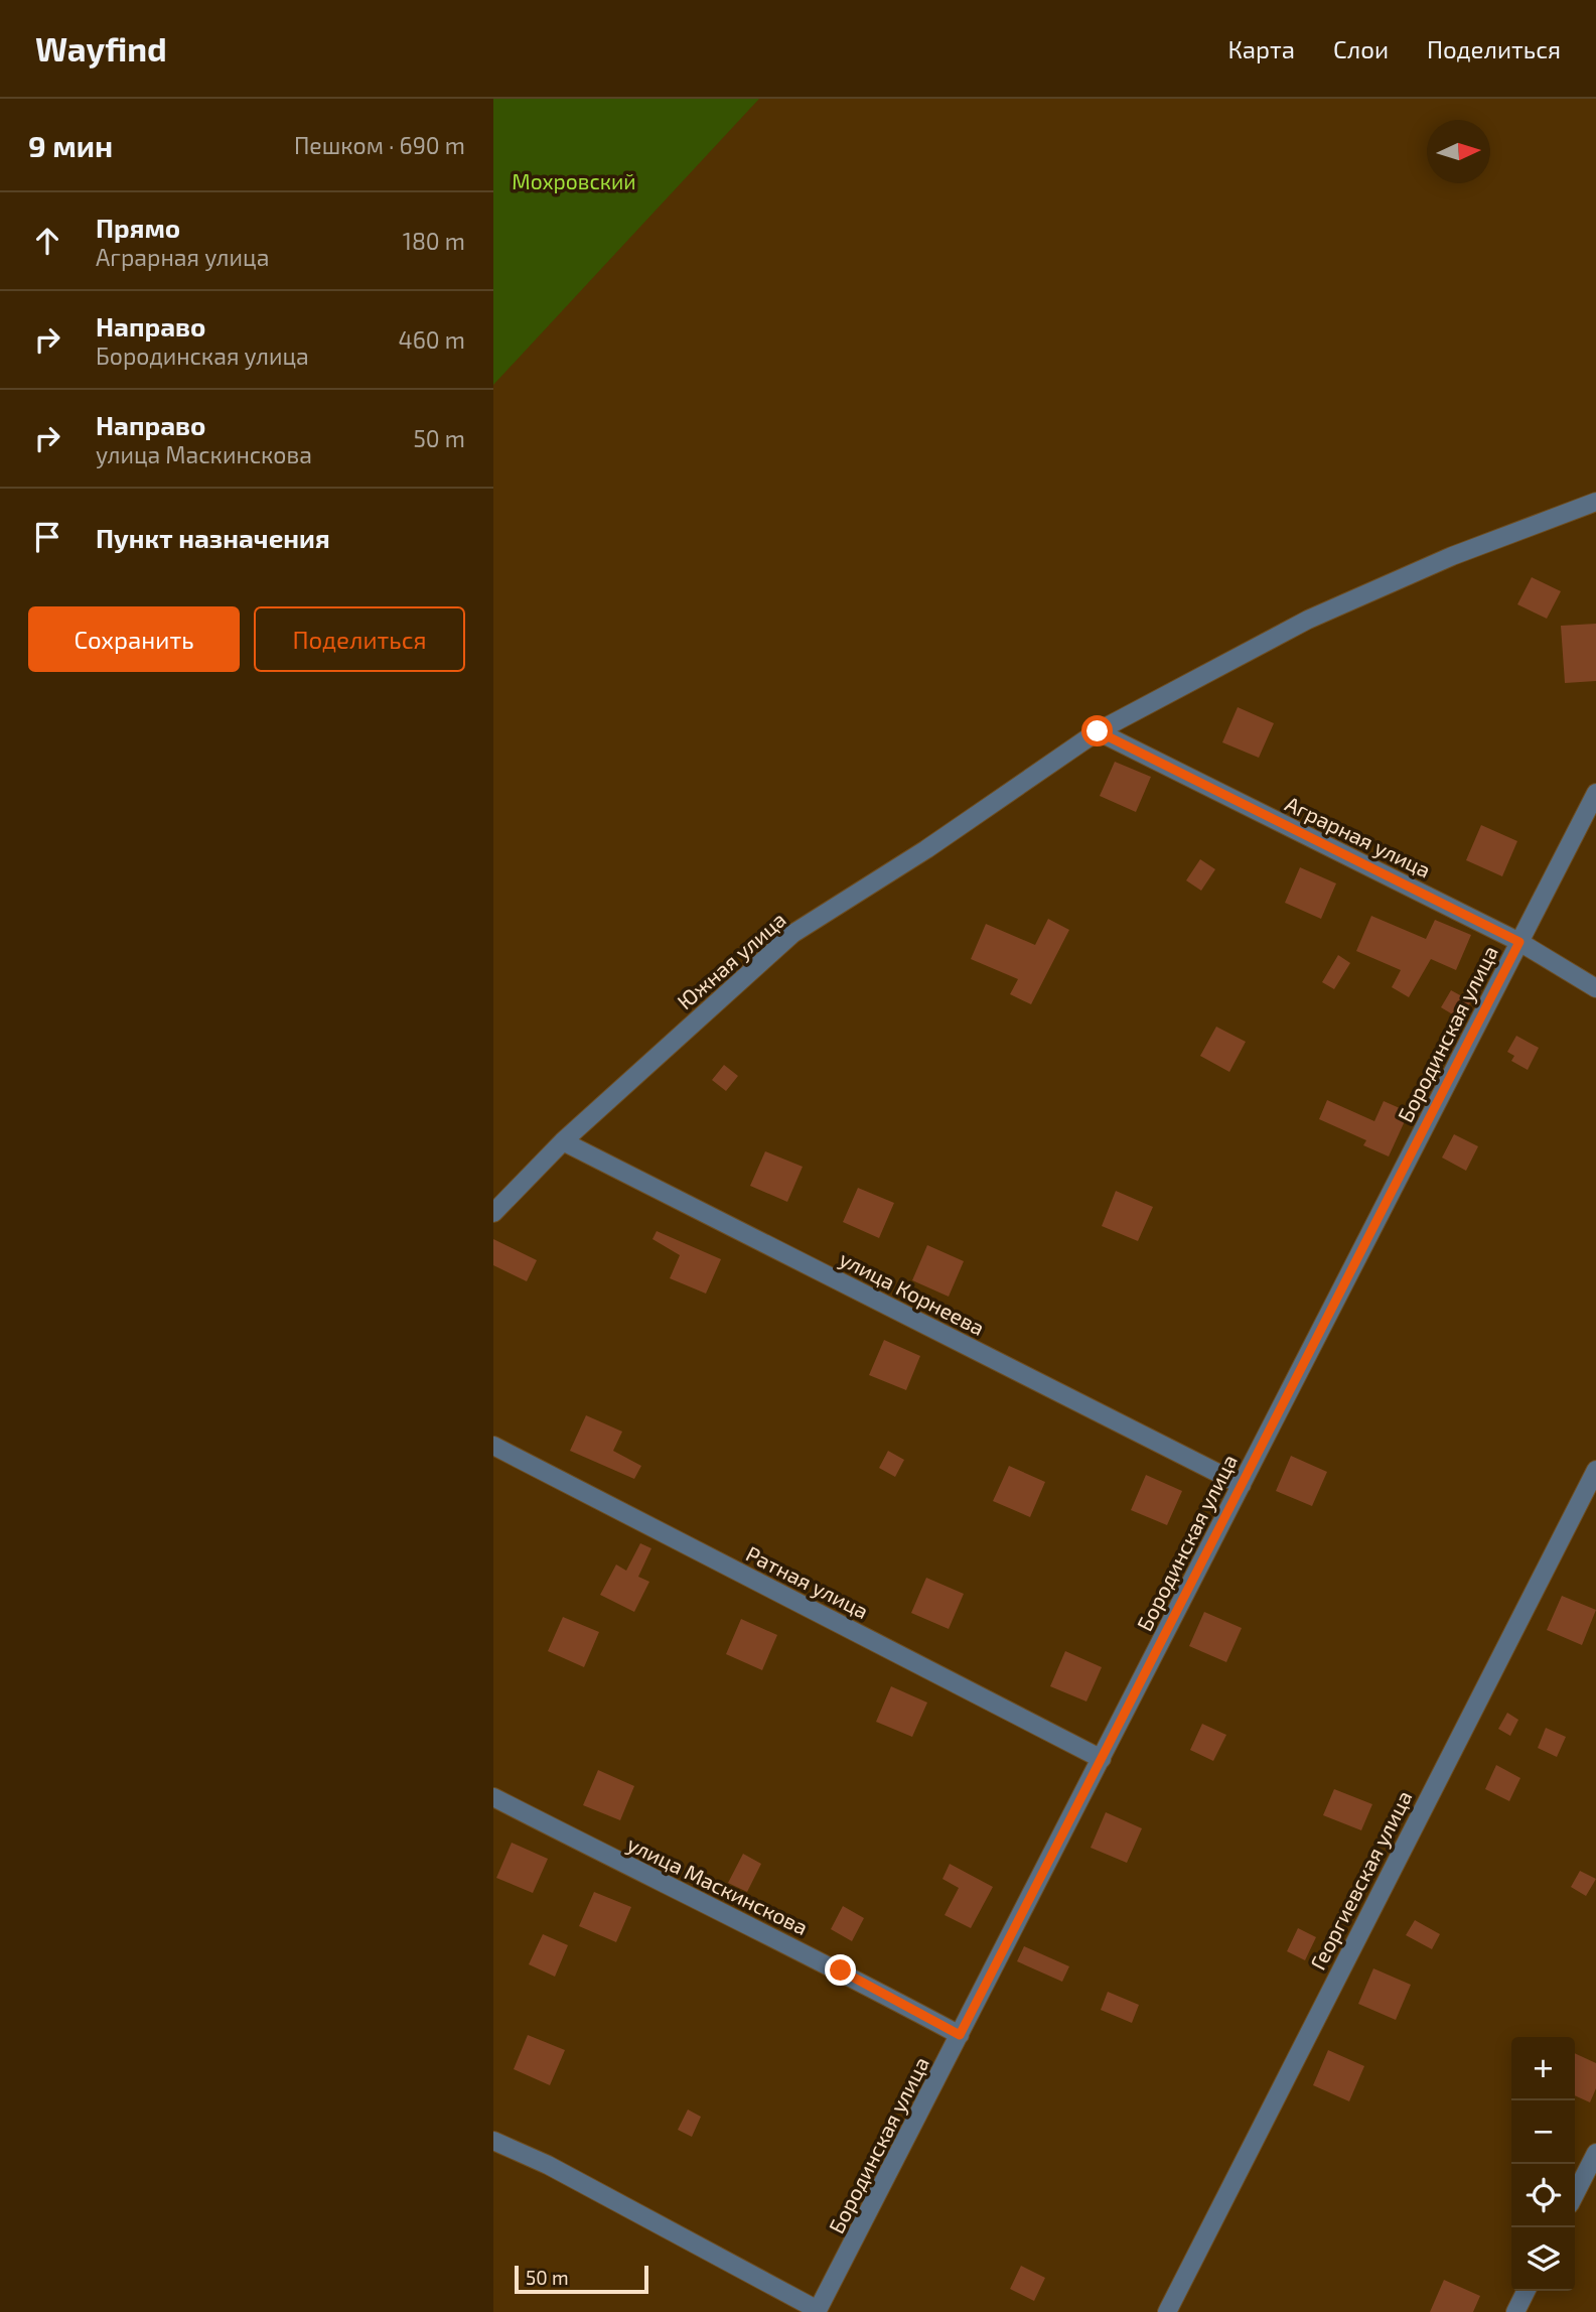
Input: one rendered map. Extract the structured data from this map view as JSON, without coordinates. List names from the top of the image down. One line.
{"streets":{"street":["Аграрная улица","Южная улица","Бородинская улица","улица Корнеева","Ратная улица","Георгиевская улица","улица Маскинскова"]},"crossings":[["Аграрная улица","Южная улица"],["Аграрная улица","Бородинская улица"],["Южная улица","улица Корнеева"],["Бородинская улица","улица Корнеева"],["Бородинская улица","Ратная улица"],["Бородинская улица","улица Маскинскова"]],"parks":["Мохровский"],"scale_bar":"50 m","north":"right","page":{"header":"Wayfind","nav":["Карта","Слои","Поделиться"],"heading":["9 мин","Пешком · 690 m"],"list":[["Прямо","Аграрная улица","180 m"],["Направо","Бородинская улица","460 m"],["Направо","улица Маскинскова","50 m"],"Пункт назначения"],"buttons":["Сохранить","Поделиться"],"map_buttons":["+","−"],"scale":"50 m"}}
